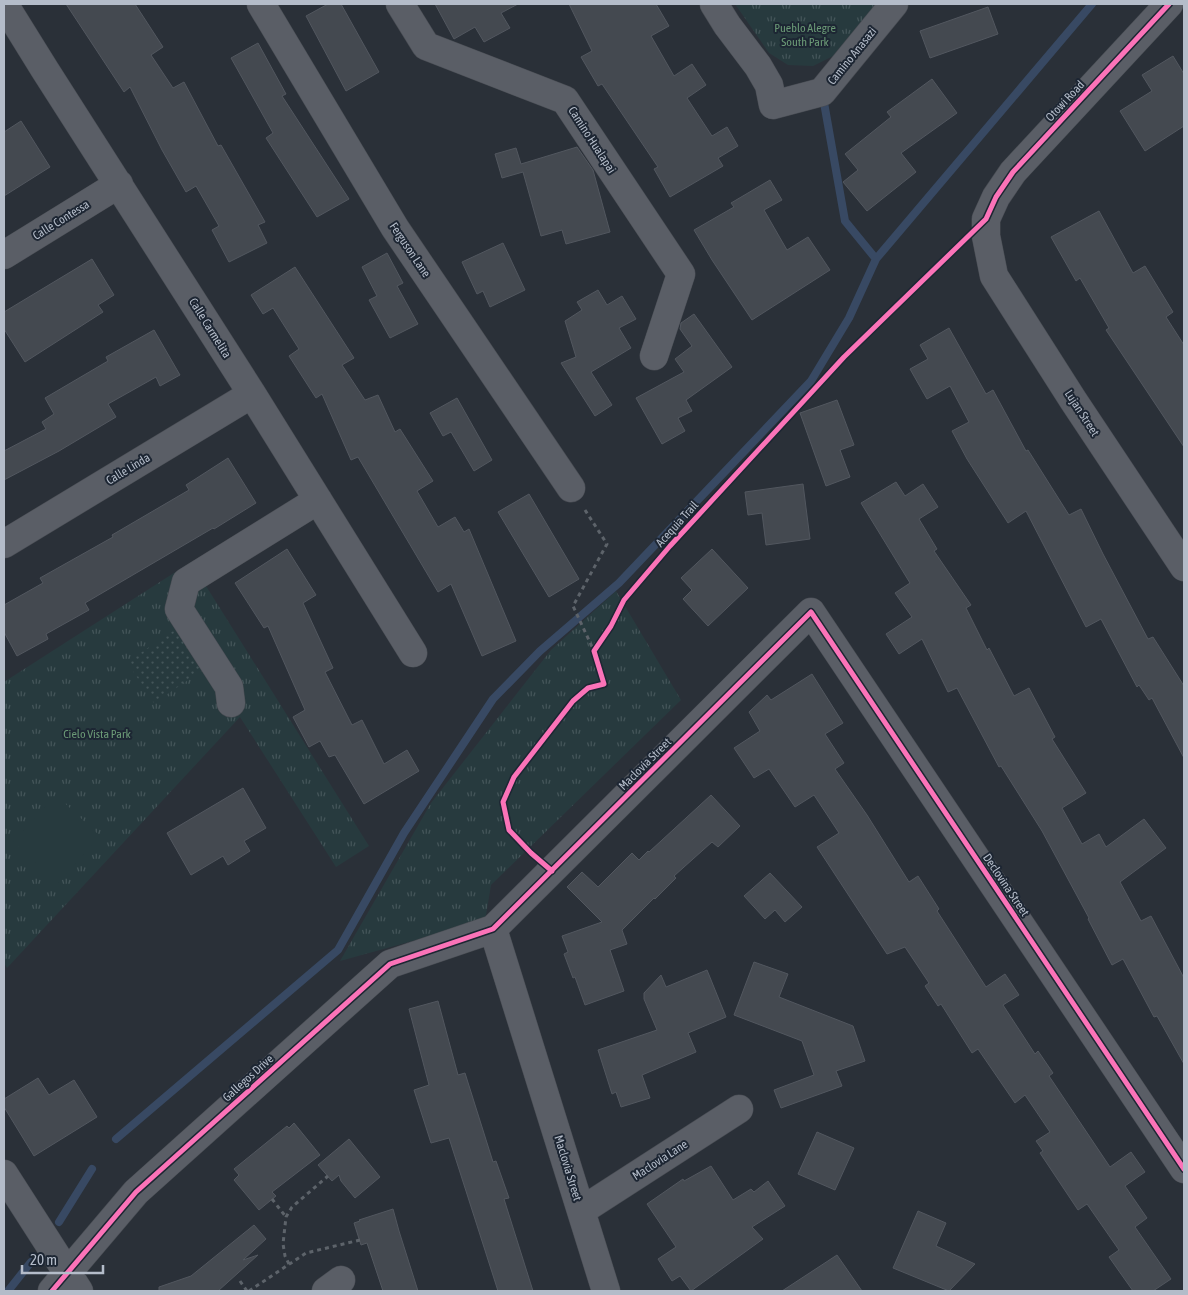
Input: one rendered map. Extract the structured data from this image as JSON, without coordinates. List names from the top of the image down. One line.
{"streets":{"street":["Camino Anasazi","Otowi Road","Camino Hualapai","Calle Contessa","Ferguson Lane","Calle Carmelita","Lujan Street","Calle Linda","Maclovia Street","Declovina Street","Gallegos Drive","Maclovia Lane"],"cycle path":["Acequia Trail"]},"crossings":[["Otowi Road","Lujan Street"],["Calle Contessa","Calle Carmelita"],["Calle Carmelita","Calle Linda"],["Maclovia Street","Declovina Street"],["Maclovia Street","Gallegos Drive"],["Maclovia Street","Maclovia Lane"]],"parks":["Pueblo Alegre South Park","Cielo Vista Park"],"scale_bar":"20 m"}
